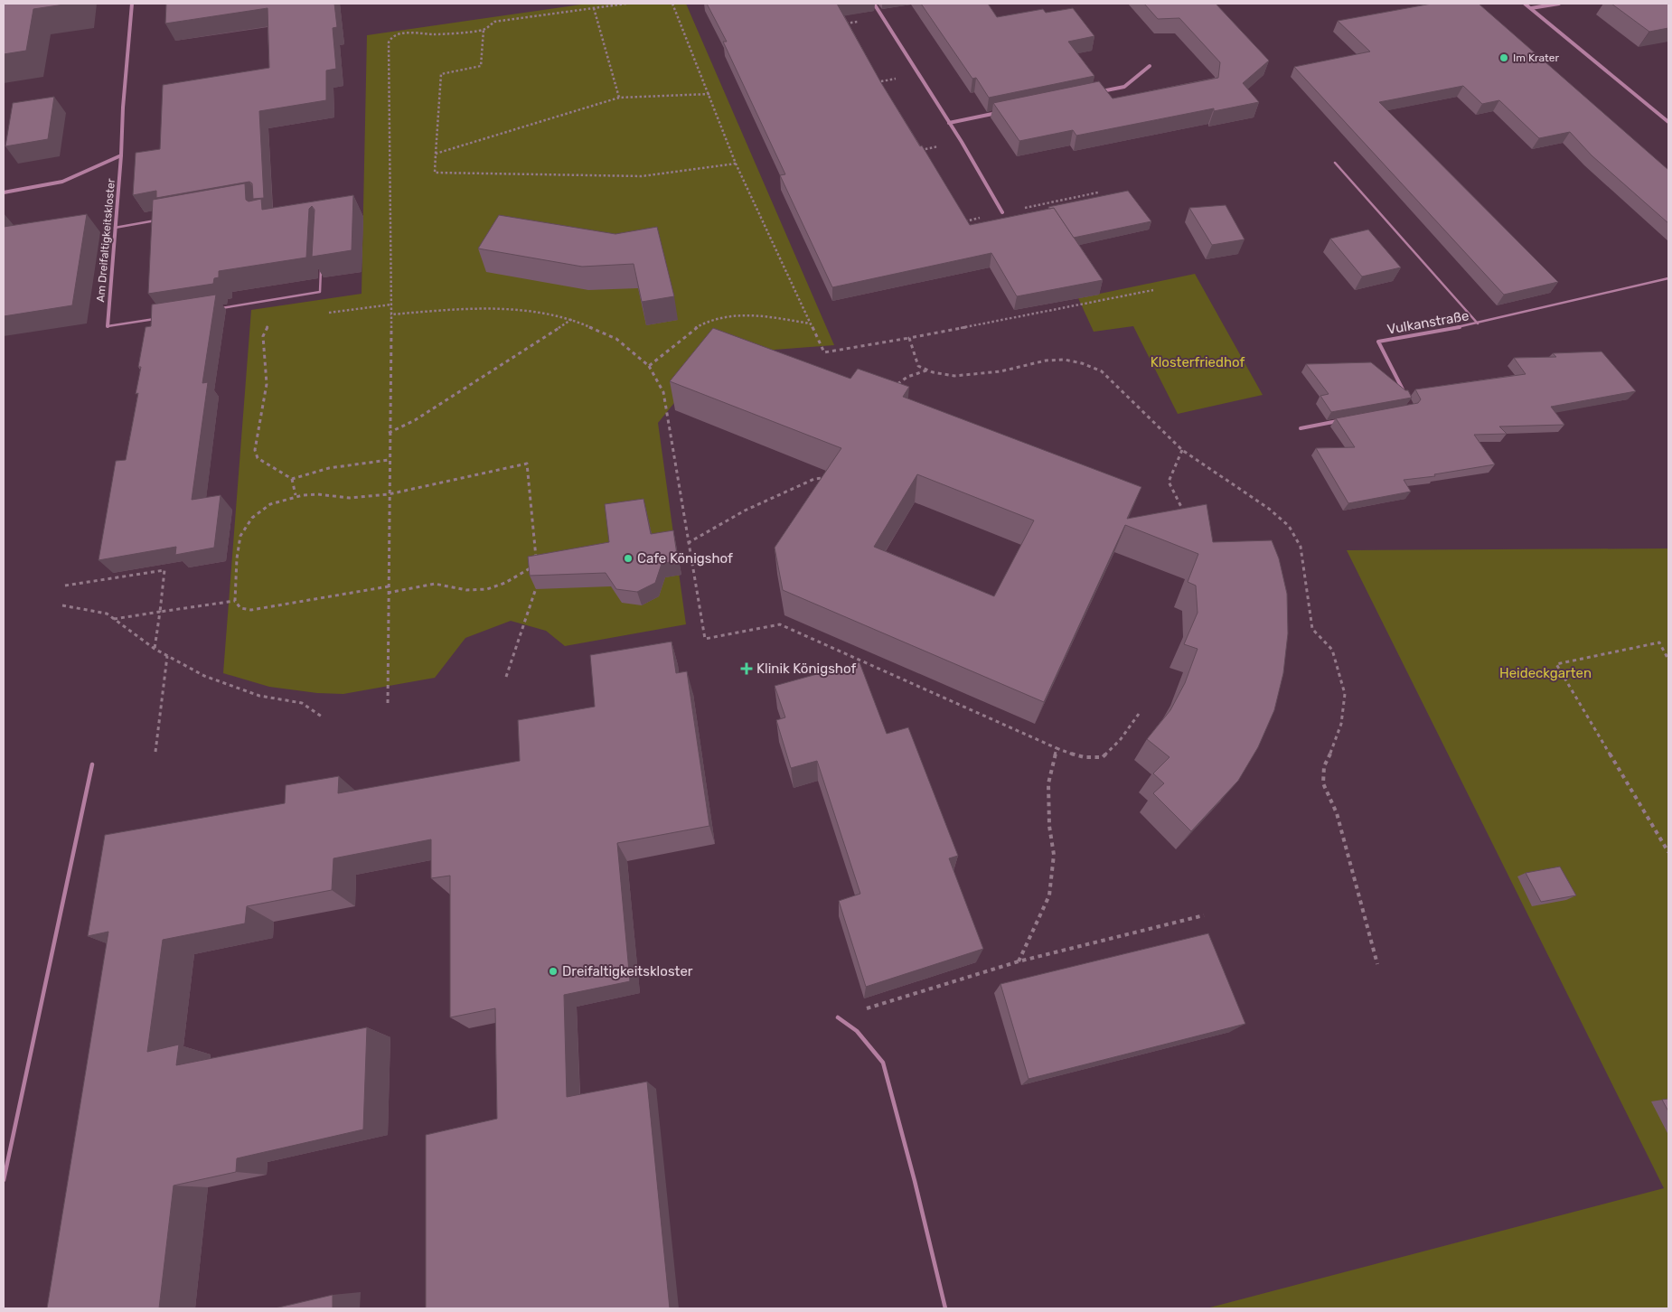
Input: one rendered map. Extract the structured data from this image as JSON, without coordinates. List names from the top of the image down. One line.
{"streets":{"street":["Am Dreifaltigkeitskloster"],"lane":["Vulkanstraße"]},"parks":["Klosterfriedhof","Heideckgarten"],"places":{"other":["Im Krater","Cafe Königshof","Dreifaltigkeitskloster"],"health":["Klinik Königshof"]}}
